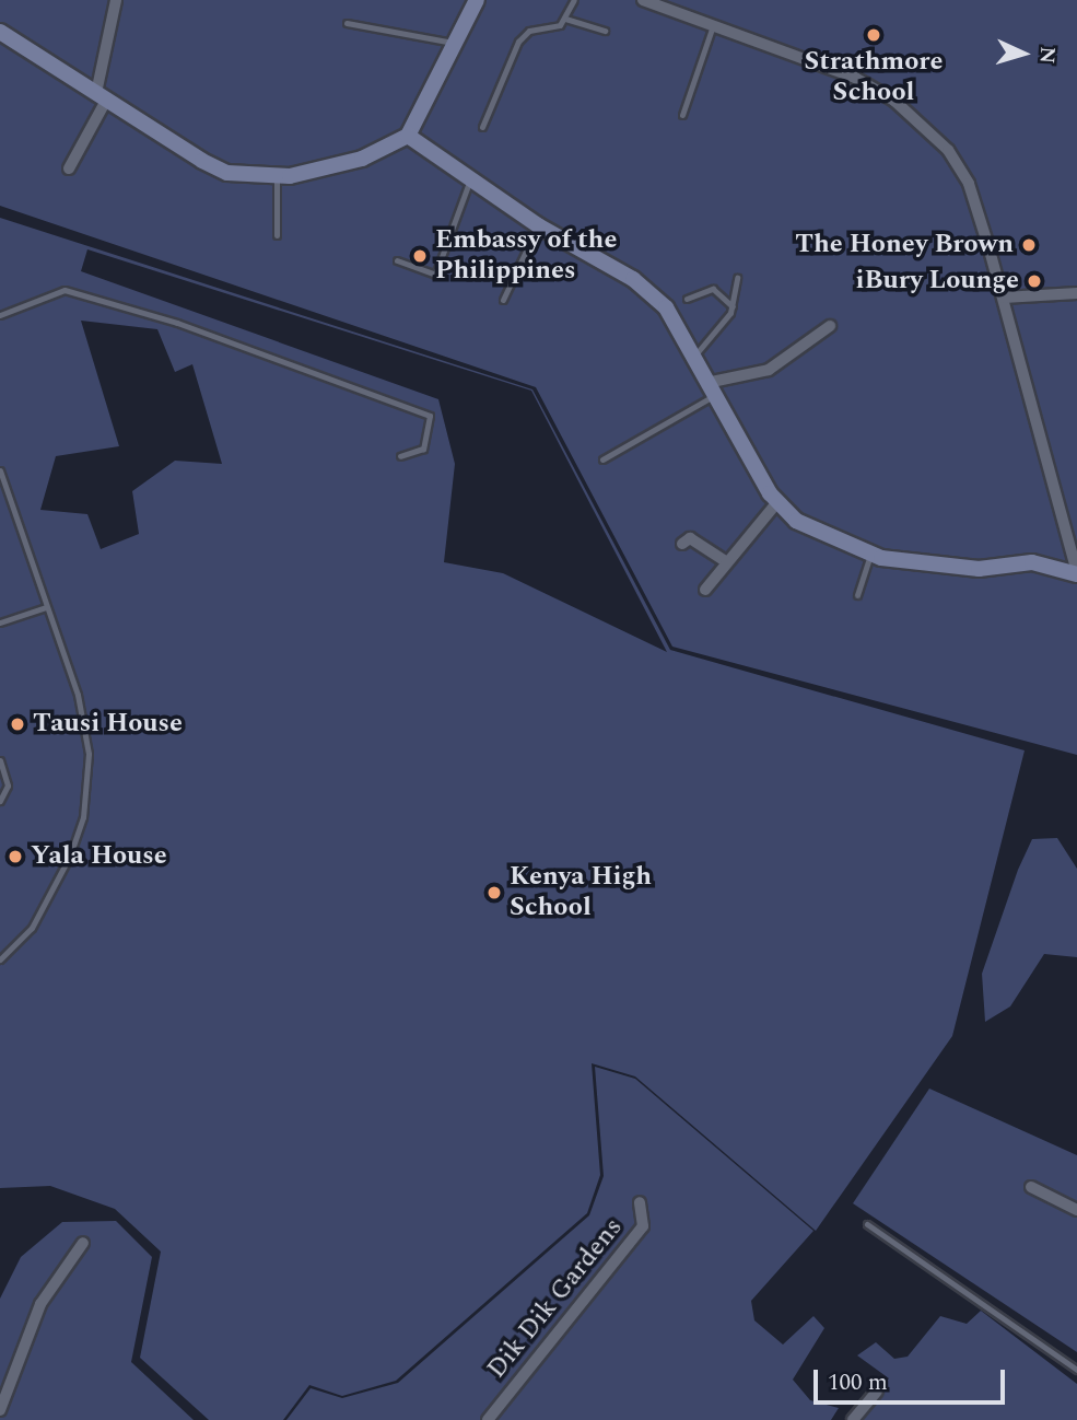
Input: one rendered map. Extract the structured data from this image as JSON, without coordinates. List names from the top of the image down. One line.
{"streets":{"street":["Dik Dik Gardens"]},"places":["Strathmore School","The Honey Brown","Embassy of the Philippines","iBury Lounge","Tausi House","Yala House","Kenya High School"],"scale_bar":"100 m","north":"right"}
